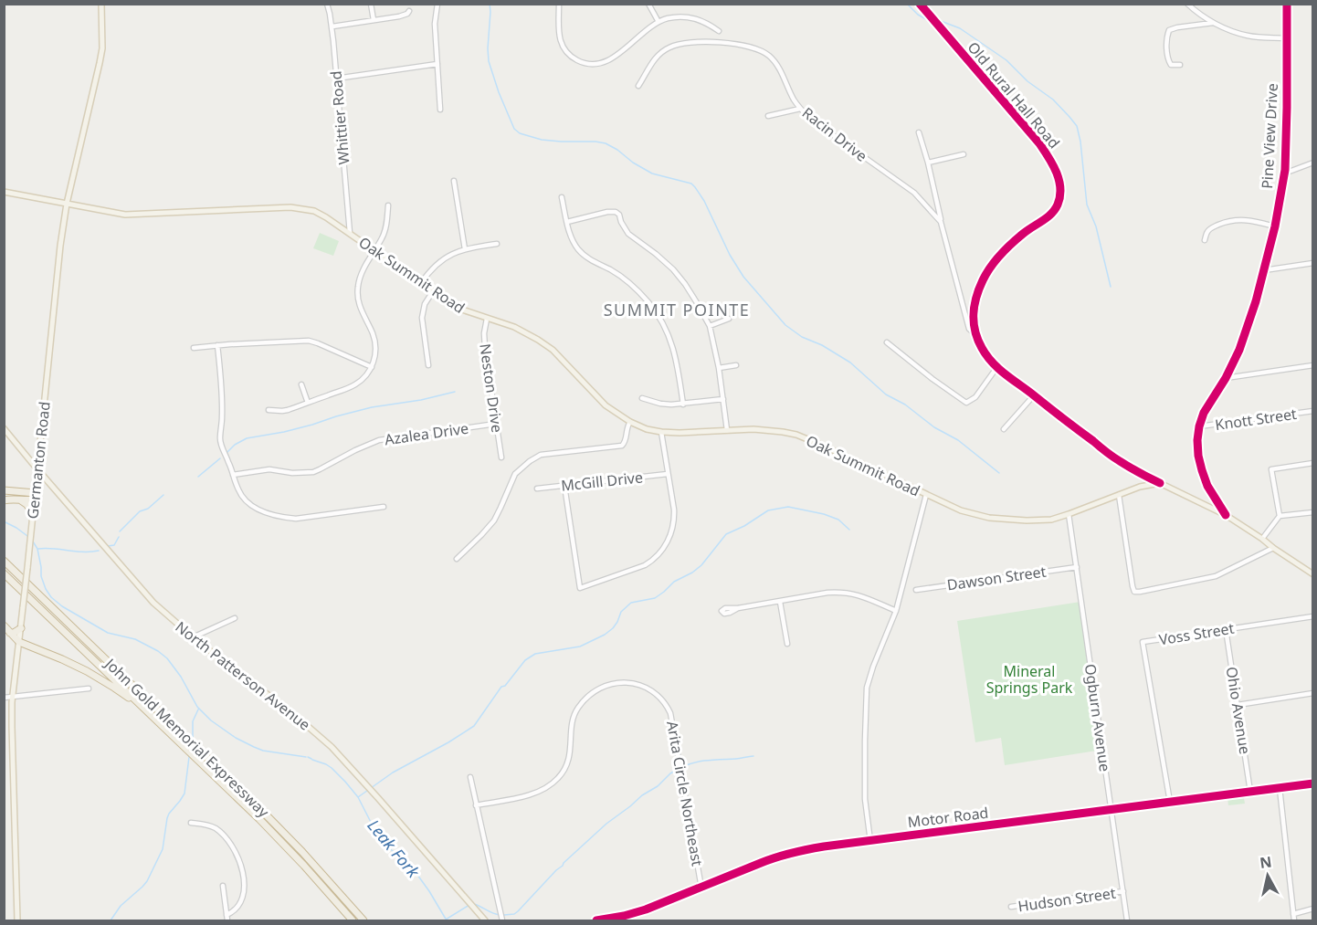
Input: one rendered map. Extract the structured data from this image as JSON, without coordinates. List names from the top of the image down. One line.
{"streets":{"highway":["John Gold Memorial Expressway"],"main road":["Old Rural Hall Road","Oak Summit Road","Germanton Road","North Patterson Avenue"],"street":["Whittier Road","Racin Drive","Pine View Drive","Neston Drive","Knott Street","Azalea Drive","McGill Drive","Dawson Street","Voss Street","Ohio Avenue","Ogburn Avenue","Arita Circle Northeast","Motor Road","Hudson Street"]},"crossings":[["Old Rural Hall Road","Racin Drive"],["Old Rural Hall Road","Oak Summit Road"],["Whittier Road","Oak Summit Road"],["Pine View Drive","Knott Street"],["Oak Summit Road","Neston Drive"],["Oak Summit Road","Germanton Road"],["Oak Summit Road","Ogburn Avenue"],["Neston Drive","Azalea Drive"],["Germanton Road","North Patterson Avenue"],["Dawson Street","Ogburn Avenue"],["Voss Street","Ohio Avenue"],["Voss Street","Motor Road"],["Ohio Avenue","Motor Road"],["Ogburn Avenue","Motor Road"],["Ogburn Avenue","Hudson Street"],["Arita Circle Northeast","Motor Road"]],"districts":["SUMMIT POINTE"],"water":["Leak Fork"],"parks":["Mineral Springs Park"],"north":"top"}
